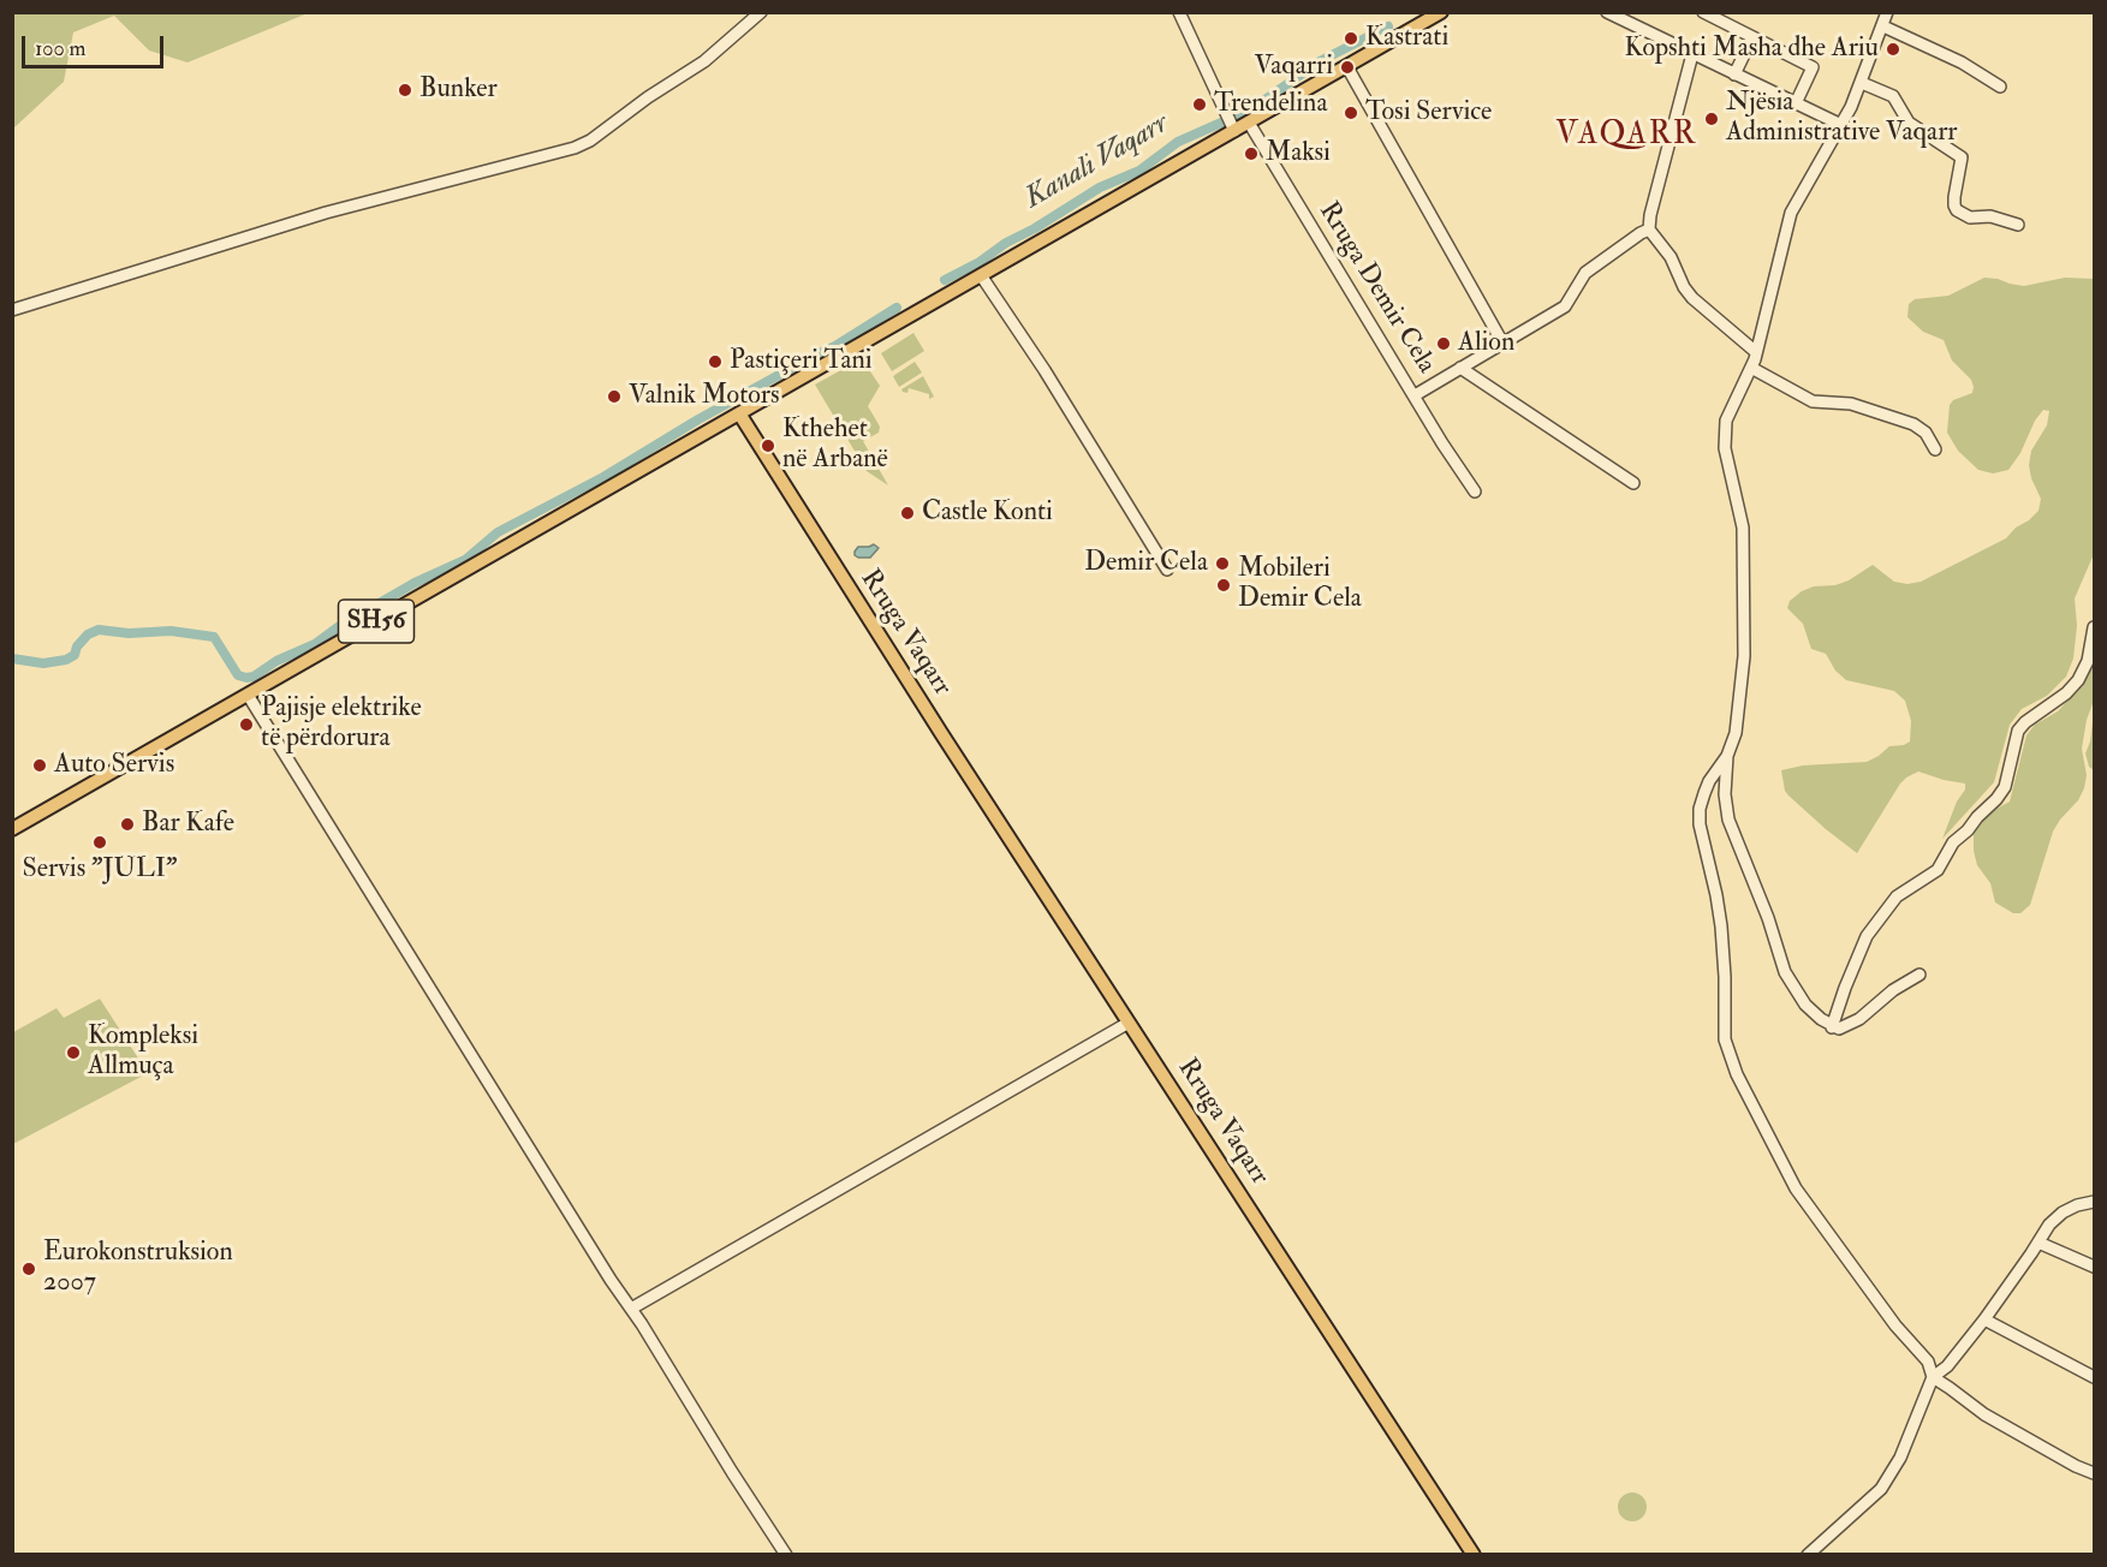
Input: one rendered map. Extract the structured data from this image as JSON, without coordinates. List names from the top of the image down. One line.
{"streets":{"main road":["SH56","Rruga Vaqarr"],"street":["Rruga Demir Cela"]},"crossings":[["Rruga Demir Cela","SH56"],["SH56","Rruga Vaqarr"]],"districts":["VAQARR"],"water":["Kanali Vaqarr"],"places":["Kastrati","Kopshti Masha dhe Ariu","Vaqarri","Bunker","Trendelina","Tosi Service","Njësia Administrative Vaqarr","Maksi","Alion","Pastiçeri Tani","Valnik Motors","Kthehet në Arbanë","Castle Konti","Demir Cela","Mobileri Demir Cela","Pajisje elektrike të përdorura","Auto Servis","Bar Kafe","Servis \"JULI\"","Kompleksi Allmuça","Eurokonstruksion 2007"],"scale_bar":"100 m"}
